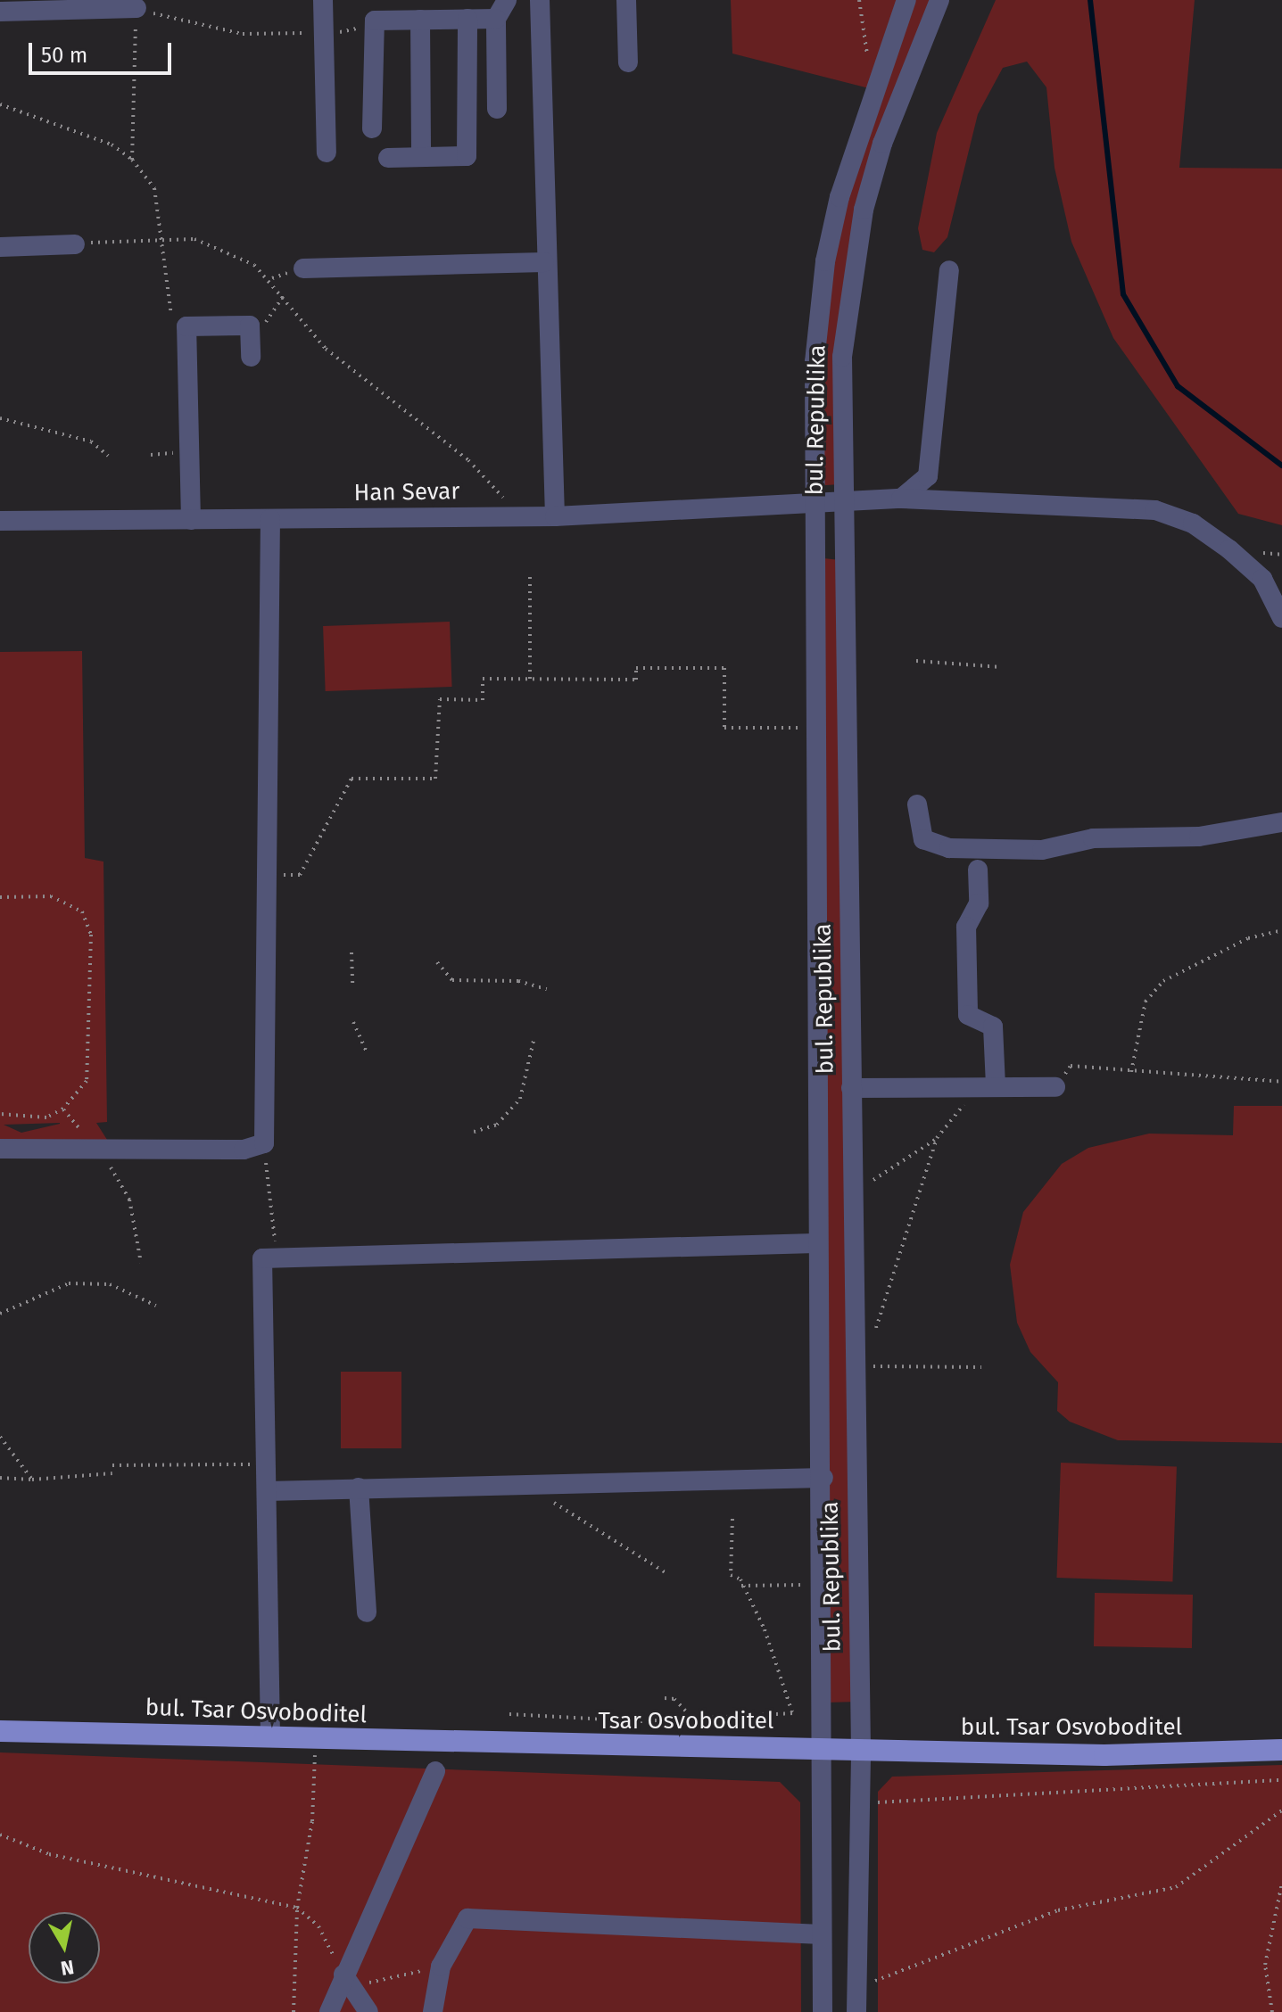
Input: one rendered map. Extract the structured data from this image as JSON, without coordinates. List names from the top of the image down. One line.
{"streets":{"main road":["bul. Tsar Osvoboditel","Tsar Osvoboditel"],"street":["bul. Republika","Han Sevar"]},"crossings":[["bul. Republika","Han Sevar"],["bul. Republika","bul. Tsar Osvoboditel"],["bul. Republika","Tsar Osvoboditel"],["bul. Tsar Osvoboditel","Tsar Osvoboditel"]],"scale_bar":"50 m","north":"bottom"}
